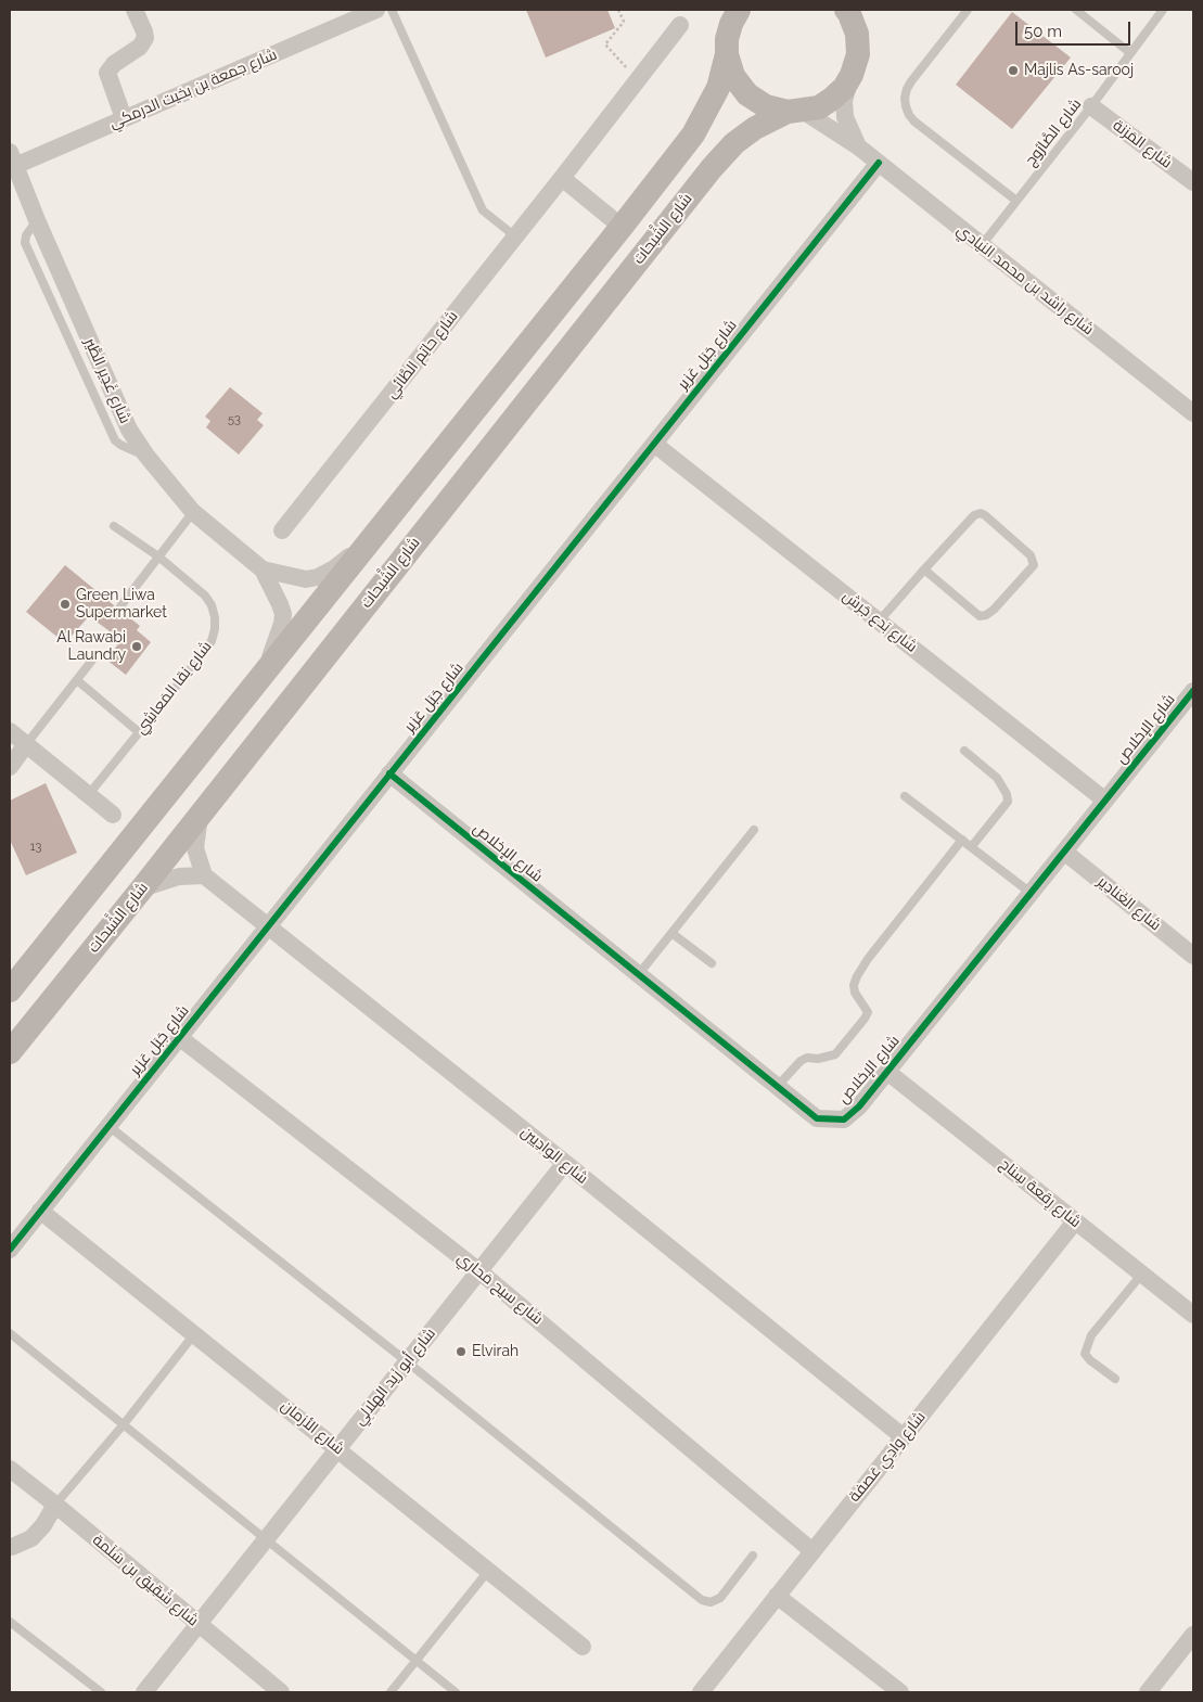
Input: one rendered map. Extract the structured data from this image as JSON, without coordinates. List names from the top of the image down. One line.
{"streets":{"street":["شارع جمعة بن بخيت الدرمكي","شارع المَزنة","شارع الشَّبحات","شارع راشد بن محمد النيادي","شارع حاتِم الطَّائي","شارع جَبَل عَزير","شارع غَدِير الطَّير","شارع بَدع جَرش","شارع الإخلاص","شارع الغَنادِير","شارع الوادِيين","شارع رِقعة سِناح","شارع سيح مَحاري","شارع أبو زَيد الهِلالِي","شارع الأزمان","شارع وادِي عَصفة","شارع شَقِيق بن سَلَمة"],"lane":["شارع الصَّارُوج","شارع نِقا المَعاشِي"]},"crossings":[["شارع جمعة بن بخيت الدرمكي","شارع غَدِير الطَّير"],["شارع الصَّارُوج","شارع المَزنة"],["شارع الصَّارُوج","شارع راشد بن محمد النيادي"],["شارع الشَّبحات","شارع راشد بن محمد النيادي"],["شارع راشد بن محمد النيادي","شارع جَبَل عَزير"],["شارع جَبَل عَزير","شارع بَدع جَرش"],["شارع جَبَل عَزير","شارع الإخلاص"],["شارع جَبَل عَزير","شارع الوادِيين"],["شارع جَبَل عَزير","شارع سيح مَحاري"],["شارع جَبَل عَزير","شارع الأزمان"],["شارع بَدع جَرش","شارع الإخلاص"],["شارع الإخلاص","شارع الغَنادِير"],["شارع الإخلاص","شارع رِقعة سِناح"],["شارع الوادِيين","شارع أبو زَيد الهِلالِي"],["شارع الوادِيين","شارع وادِي عَصفة"],["شارع رِقعة سِناح","شارع وادِي عَصفة"],["شارع سيح مَحاري","شارع أبو زَيد الهِلالِي"],["شارع سيح مَحاري","شارع وادِي عَصفة"],["شارع أبو زَيد الهِلالِي","شارع الأزمان"],["شارع أبو زَيد الهِلالِي","شارع شَقِيق بن سَلَمة"]],"places":["Majlis As-sarooj","Green Liwa Supermarket","Al Rawabi Laundry","Elvirah"],"house_numbers":["53","13"],"scale_bar":"50 m"}
